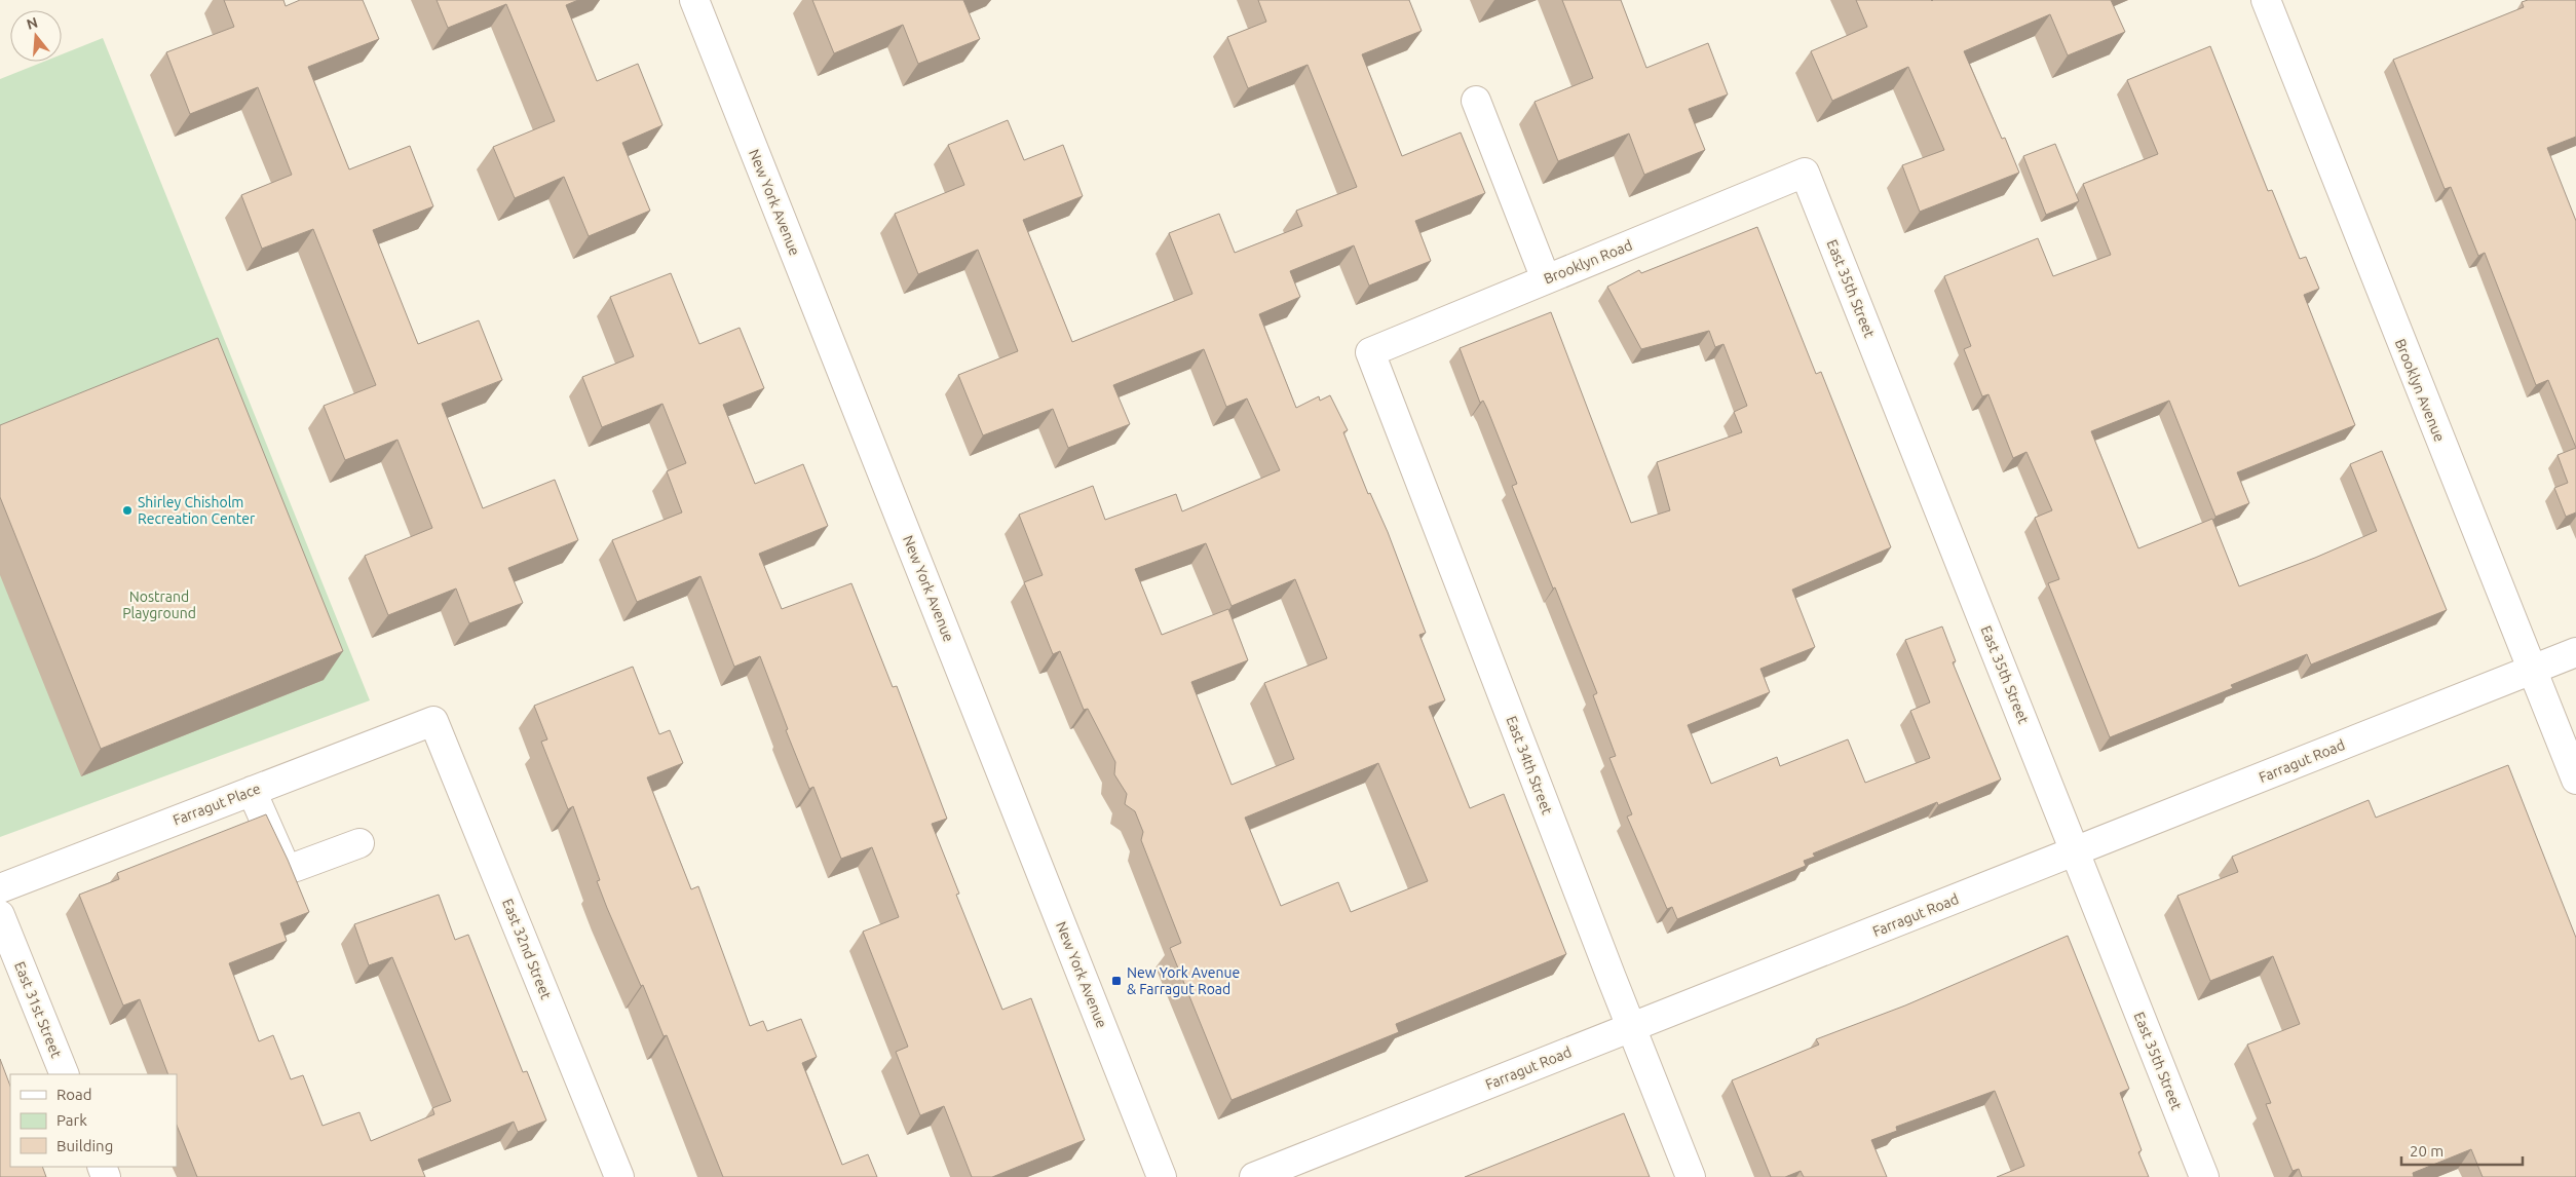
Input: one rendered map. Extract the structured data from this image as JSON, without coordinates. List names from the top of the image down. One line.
{"streets":{"street":["New York Avenue","Brooklyn Road","East 35th Street","Brooklyn Avenue","Farragut Road","East 34th Street","Farragut Place","East 32nd Street","East 31st Street"]},"crossings":[["Brooklyn Road","East 35th Street"],["Brooklyn Road","East 34th Street"],["East 35th Street","Farragut Road"],["Brooklyn Avenue","Farragut Road"],["Farragut Road","East 34th Street"],["Farragut Place","East 32nd Street"]],"parks":["Nostrand Playground"],"places":{"other":["Shirley Chisholm Recreation Center"],"transit":["New York Avenue & Farragut Road"]},"legend":["Road","Park","Building"],"scale_bar":"20 m","north":"top"}
